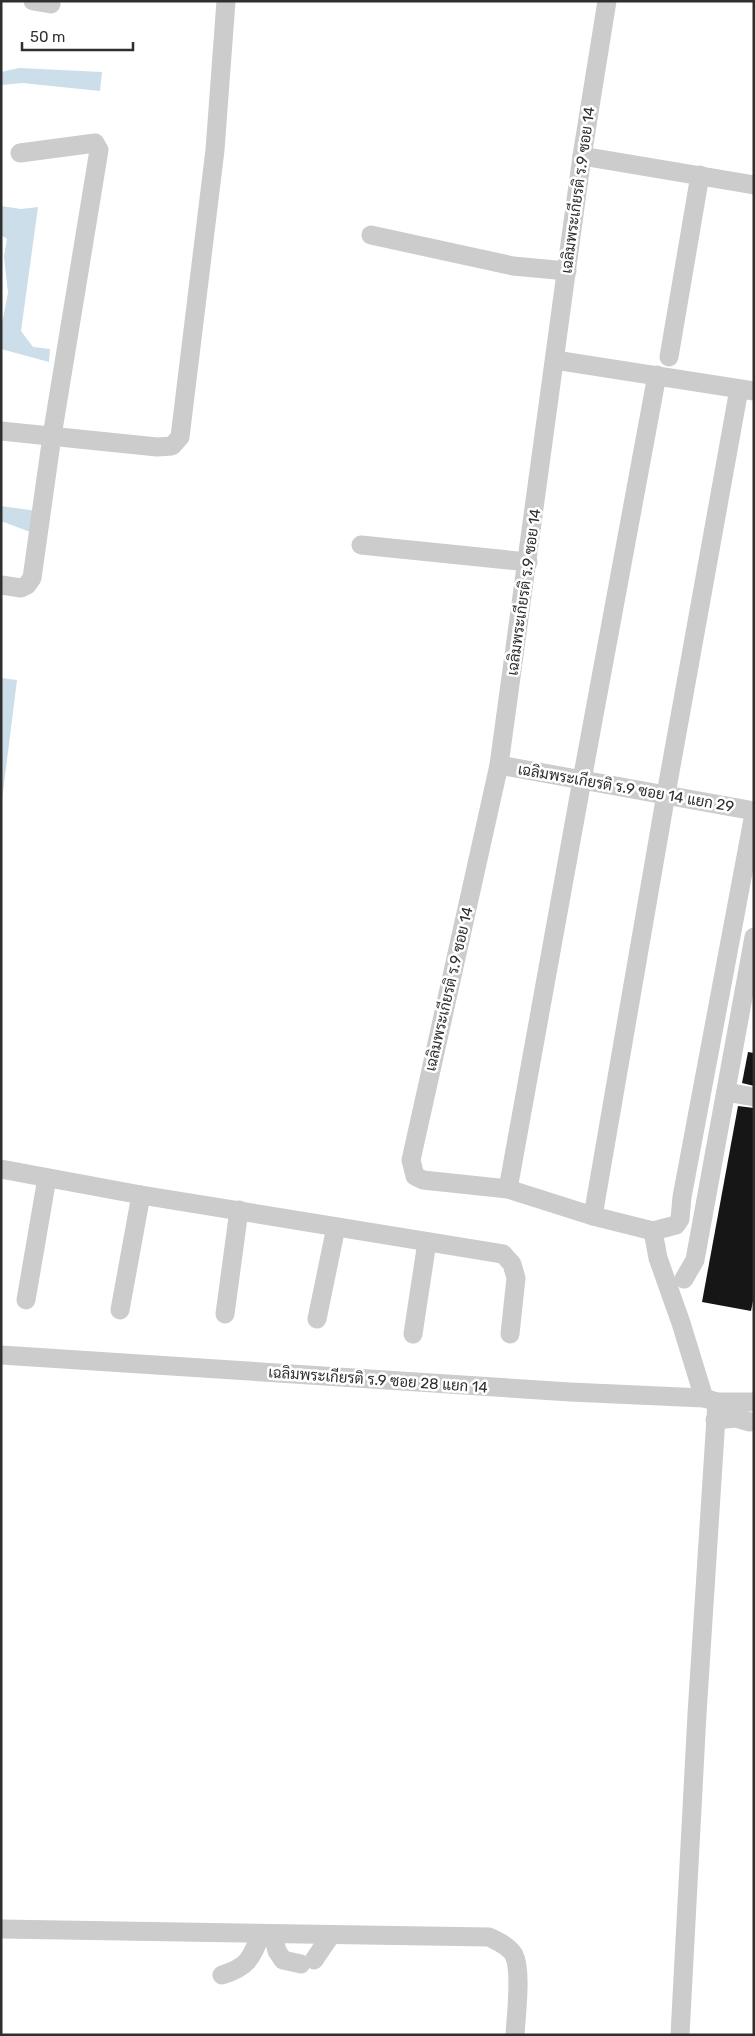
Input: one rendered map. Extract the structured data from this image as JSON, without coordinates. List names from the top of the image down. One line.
{"streets":{"street":["เฉลิมพระเกียรติ ร.9 ซอย 14","เฉลิมพระเกียรติ ร.9 ซอย 14 แยก 29","เฉลิมพระเกียรติ ร.9 ซอย 28 แยก 14"]},"crossings":[["เฉลิมพระเกียรติ ร.9 ซอย 14","เฉลิมพระเกียรติ ร.9 ซอย 14 แยก 29"]],"scale_bar":"50 m"}
